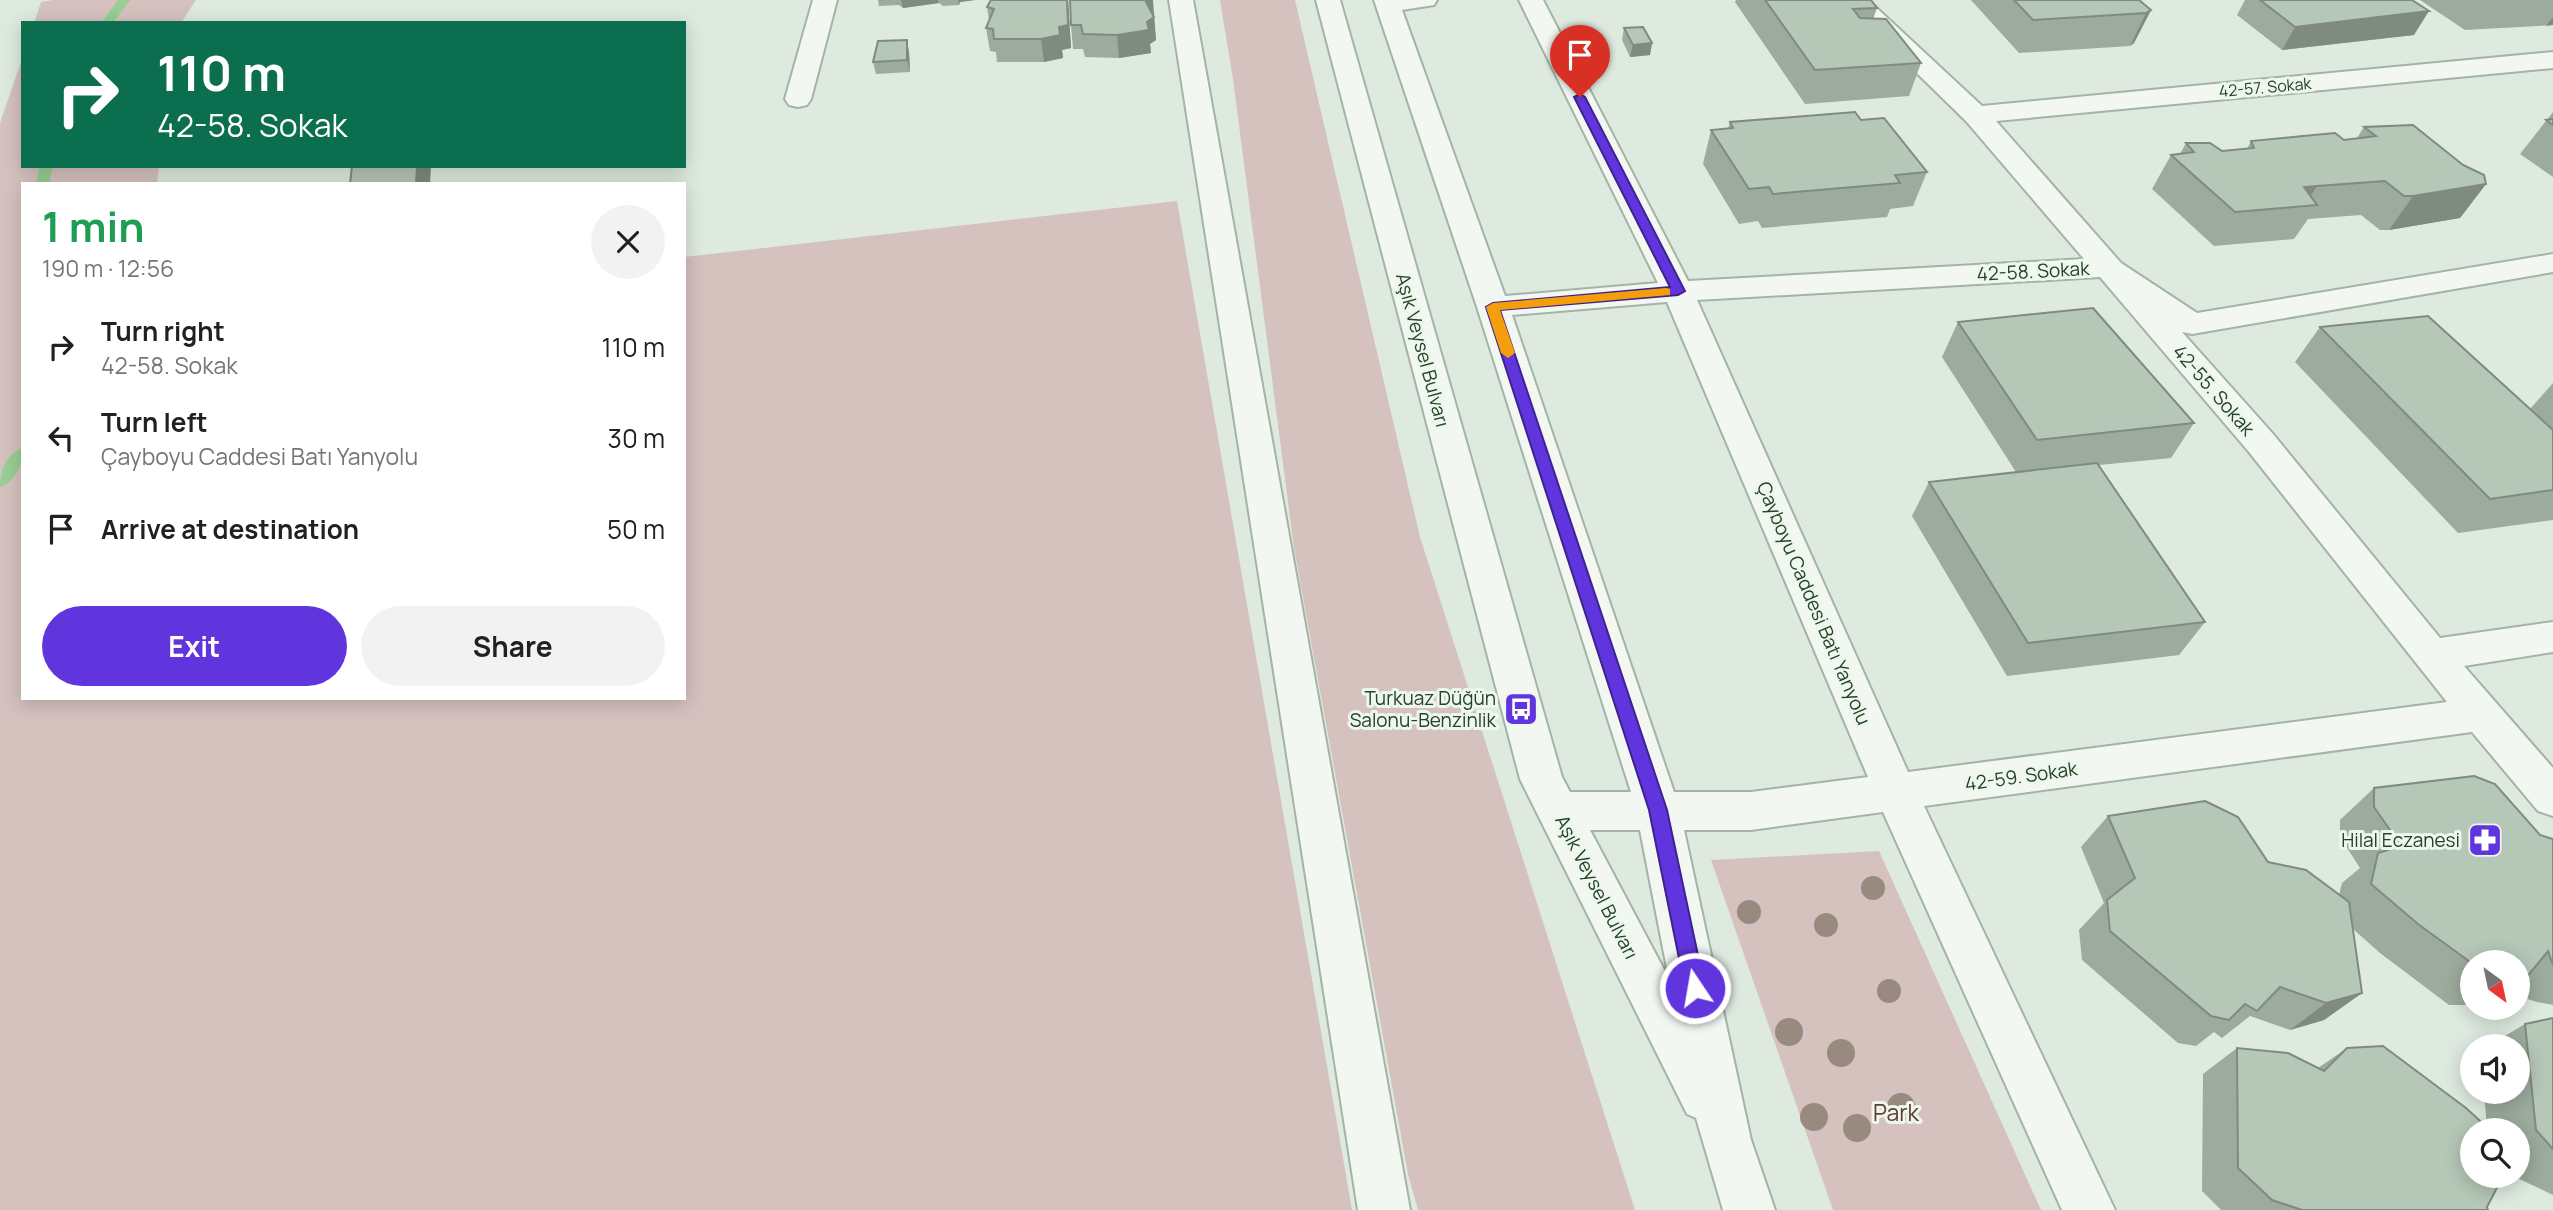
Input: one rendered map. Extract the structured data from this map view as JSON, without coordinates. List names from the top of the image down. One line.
{"streets":{"street":["42-57. Sokak","42-58. Sokak","Aşık Veysel Bulvarı","42-55. Sokak","Çayboyu Caddesi Batı Yanyolu","42-59. Sokak"]},"crossings":[["42-57. Sokak","42-55. Sokak"],["42-58. Sokak","42-55. Sokak"],["42-58. Sokak","Çayboyu Caddesi Batı Yanyolu"],["Aşık Veysel Bulvarı","42-59. Sokak"],["42-55. Sokak","42-59. Sokak"],["Çayboyu Caddesi Batı Yanyolu","42-59. Sokak"]],"parks":["Park"],"places":{"bus stop":["Turkuaz Düğün Salonu-Benzinlik"],"pharmacy":["Hilal Eczanesi"]},"north":"bottom right","page":{"turn":["110 m","42-58. Sokak"],"heading":["1 min","190 m · 12:56"],"list":[{"name":"Turn right","note":"42-58. Sokak","value":"110 m"},{"name":"Turn left","note":"Çayboyu Caddesi Batı Yanyolu","value":"30 m"},{"name":"Arrive at destination","value":"50 m"}],"buttons":["Exit","Share"]}}
